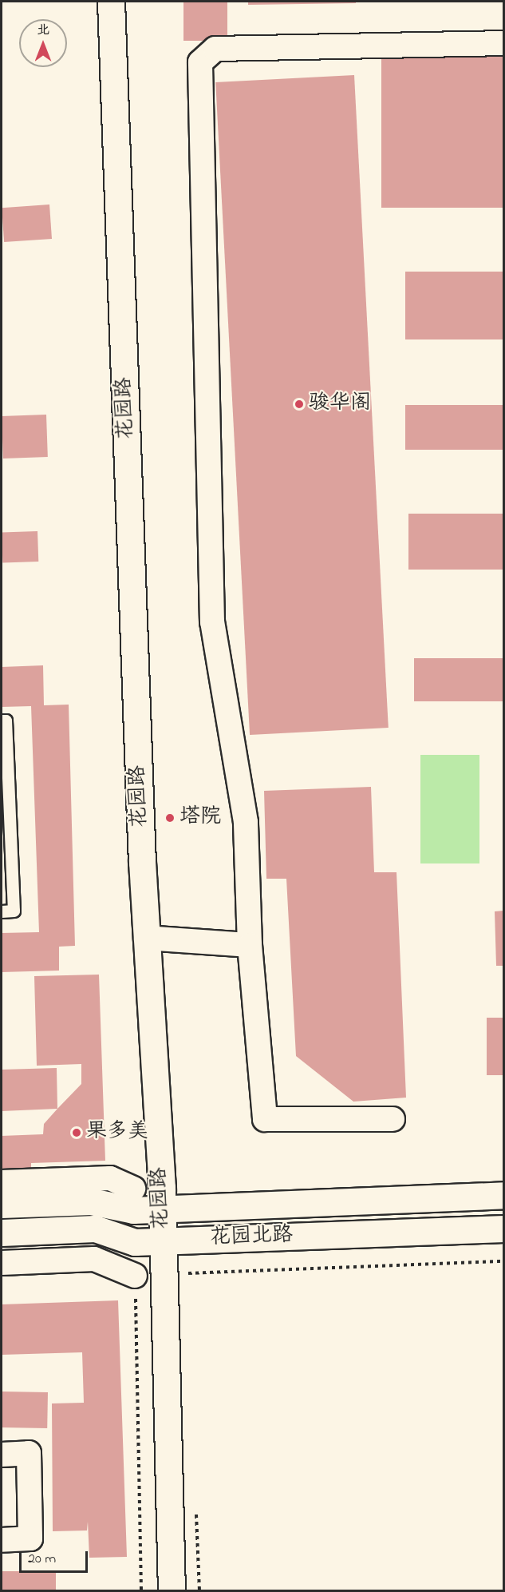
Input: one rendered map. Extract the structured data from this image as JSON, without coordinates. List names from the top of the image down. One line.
{"streets":{"street":["花园路","花园北路"]},"crossings":[["花园路","花园北路"]],"places":["骏华阁","塔院","果多美"],"scale_bar":"20 m","north":"top"}
